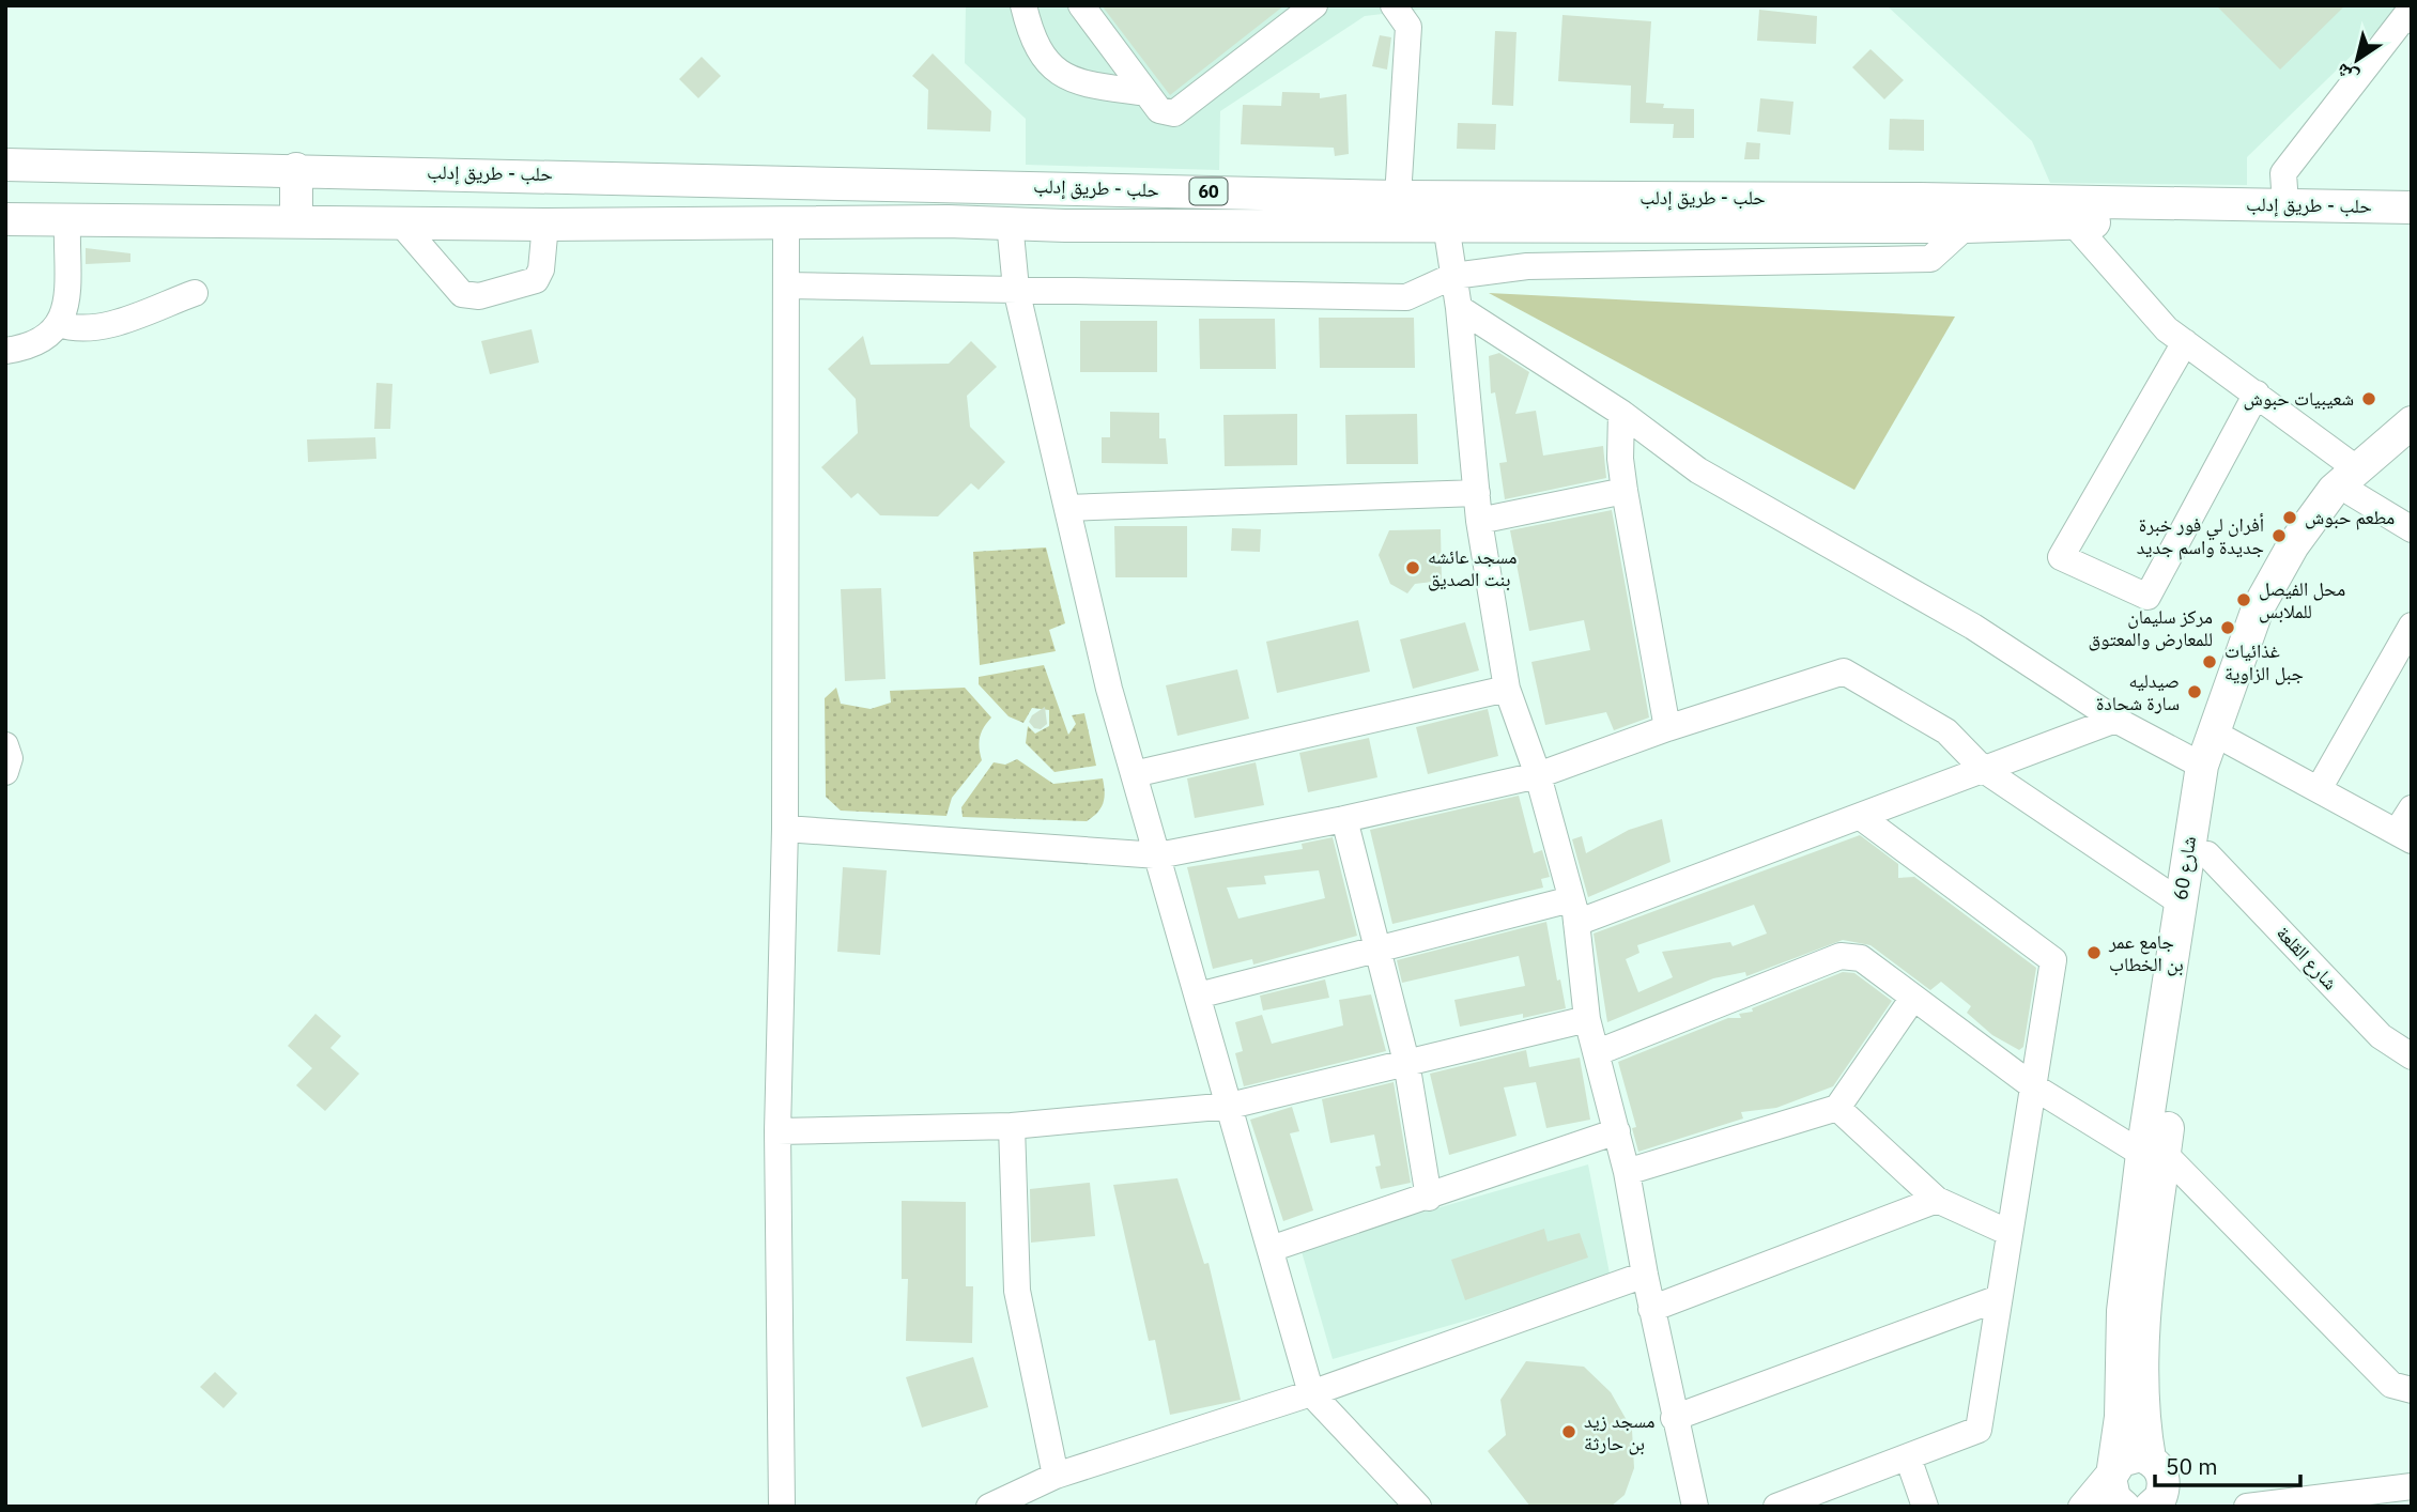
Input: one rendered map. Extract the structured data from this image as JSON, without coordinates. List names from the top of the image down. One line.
{"streets":{"main road":["حلب - طريق إدلب","60","شارع 60"],"street":["شارع القلعة"]},"crossings":[["شارع 60","شارع القلعة"]],"places":["شعيبيات حبوش","مطعم حبوش","أفران لي فور خبرة جديدة واسم جديد","مسجد عائشه بنت الصديق","محل الفيصل للملابس","مركز سليمان للمعارض والمعتوق","غذائيات جبل الزاوية","صيدليه سارة شحادة","جامع عمر بن الخطاب","مسجد زيد بن حارثة"],"scale_bar":"50 m","north":"bottom left"}
